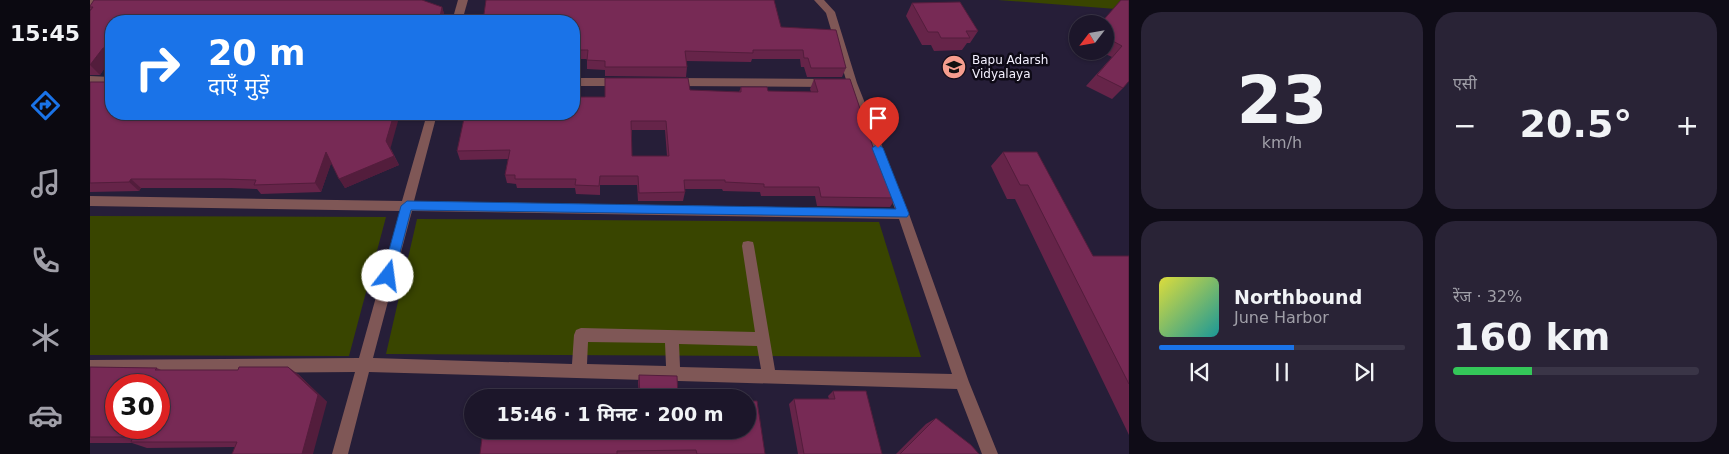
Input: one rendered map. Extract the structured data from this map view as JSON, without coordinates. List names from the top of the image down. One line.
{"places":{"school or university":["Bapu Adarsh Vidyalaya"]},"north":"bottom left","page":{"tabs":"15:45","tile":[["23","km/h"],"एसी",["रेंज · 32%","160 km"]],"turn":["20 m","दाएँ मुड़ें"],"heat":["−","20.5°","+"],"song":["Northbound","June Harbor"],"limit":"30","trip":"15:46 · 1 मिनट · 200 m"}}
